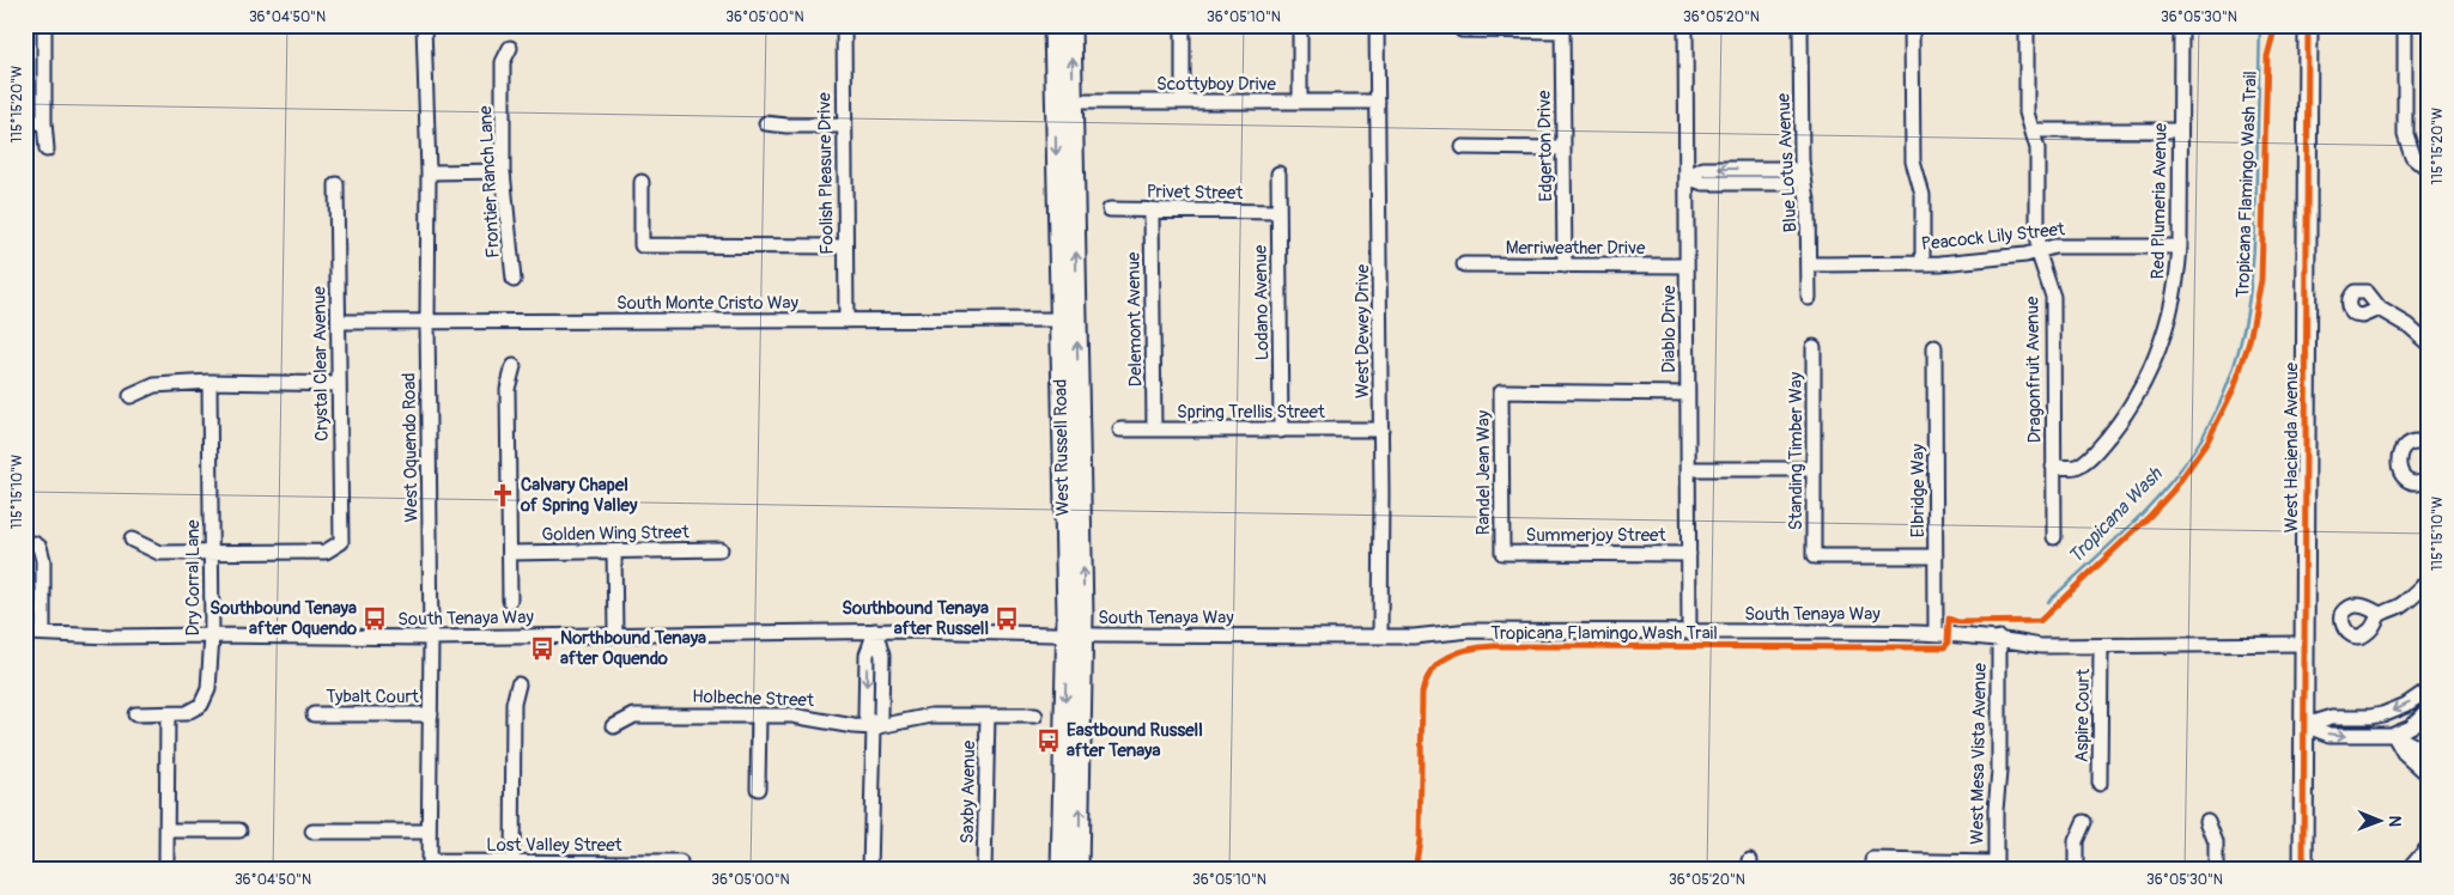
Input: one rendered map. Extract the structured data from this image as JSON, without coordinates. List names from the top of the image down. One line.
{"streets":{"main road":["West Russell Road","West Hacienda Avenue"],"street":["Scottyboy Drive","Edgerton Drive","Blue Lotus Avenue","Foolish Pleasure Drive","Frontier Ranch Lane","Privet Street","Red Plumeria Avenue","Peacock Lily Street","Merriweather Drive","South Monte Cristo Way","Lodano Avenue","Delemont Avenue","Diablo Drive","West Dewey Drive","Crystal Clear Avenue","Dragonfruit Avenue","Spring Trellis Street","West Oquendo Road","Standing Timber Way","Randel Jean Way","Elbridge Way","Golden Wing Street","Summerjoy Street","Dry Corral Lane","South Tenaya Way","Tybalt Court","Holbeche Street","Aspire Court","West Mesa Vista Avenue","Saxby Avenue","Lost Valley Street"],"cycle path":["Tropicana Flamingo Wash Trail"]},"crossings":[["Scottyboy Drive","West Dewey Drive"],["Scottyboy Drive","West Russell Road"],["Edgerton Drive","Merriweather Drive"],["Blue Lotus Avenue","Peacock Lily Street"],["Foolish Pleasure Drive","South Monte Cristo Way"],["Privet Street","Lodano Avenue"],["Privet Street","Delemont Avenue"],["Red Plumeria Avenue","Peacock Lily Street"],["Red Plumeria Avenue","Dragonfruit Avenue"],["Peacock Lily Street","Dragonfruit Avenue"],["Merriweather Drive","Diablo Drive"],["South Monte Cristo Way","Crystal Clear Avenue"],["South Monte Cristo Way","West Oquendo Road"],["South Monte Cristo Way","West Russell Road"],["Lodano Avenue","Spring Trellis Street"],["Delemont Avenue","Spring Trellis Street"],["Diablo Drive","Randel Jean Way"],["Diablo Drive","Summerjoy Street"],["Diablo Drive","South Tenaya Way"],["West Dewey Drive","Spring Trellis Street"],["West Dewey Drive","South Tenaya Way"],["Crystal Clear Avenue","Dry Corral Lane"],["West Oquendo Road","South Tenaya Way"],["West Oquendo Road","Tybalt Court"],["West Oquendo Road","Lost Valley Street"],["West Russell Road","South Tenaya Way"],["West Hacienda Avenue","South Tenaya Way"],["Standing Timber Way","Elbridge Way"],["Randel Jean Way","Summerjoy Street"],["Elbridge Way","South Tenaya Way"],["Dry Corral Lane","South Tenaya Way"],["South Tenaya Way","Aspire Court"],["South Tenaya Way","West Mesa Vista Avenue"],["Holbeche Street","Saxby Avenue"]],"water":["Tropicana Wash"],"places":{"church":["Calvary Chapel of Spring Valley"],"bus stop":["Southbound Tenaya after Oquendo","Southbound Tenaya after Russell","Northbound Tenaya after Oquendo","Eastbound Russell after Tenaya"]},"north":"right","coordinates":["36°04'50\"N","36°05'00\"N","36°05'10\"N","36°05'20\"N","36°05'30\"N","115°15'20\"W","115°15'10\"W"]}
